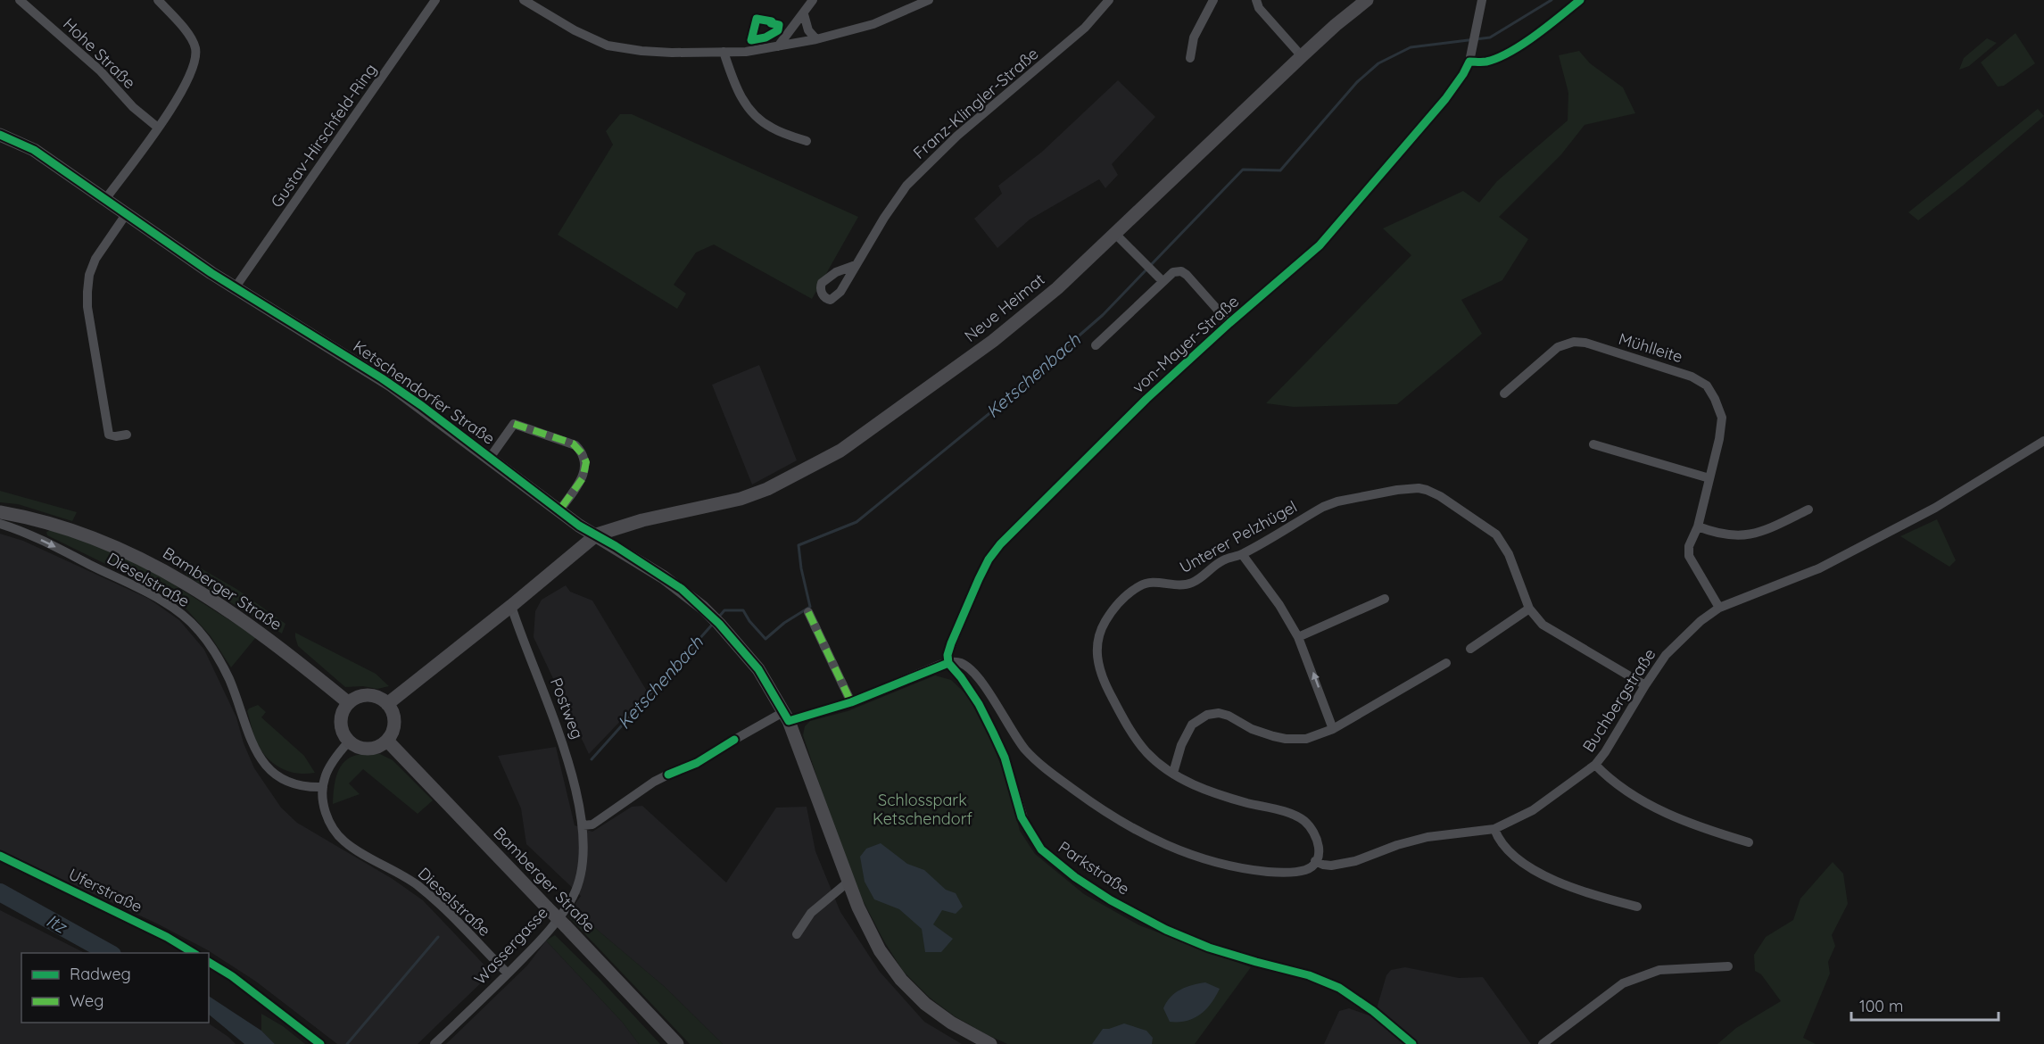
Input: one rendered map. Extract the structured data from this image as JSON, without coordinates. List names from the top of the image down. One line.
{"streets":{"street":["Hohe Straße","Franz-Klingler-Straße","Gustav-Hirschfeld-Ring","Neue Heimat","von-Mayer-Straße","Mühlleite","Ketschendorfer Straße","Unterer Pelzhügel","Dieselstraße","Bamberger Straße","Buchbergstraße","Postweg","Parkstraße","Uferstraße","Wassergasse"]},"crossings":[["Gustav-Hirschfeld-Ring","Ketschendorfer Straße"],["Neue Heimat","Ketschendorfer Straße"],["von-Mayer-Straße","Parkstraße"],["Mühlleite","Buchbergstraße"],["Unterer Pelzhügel","Buchbergstraße"],["Dieselstraße","Wassergasse"],["Postweg","Wassergasse"]],"one_way":["Dieselstraße"],"water":["Ketschenbach","Itz"],"parks":["Schlosspark Ketschendorf"],"legend":["Radweg","Weg"],"scale_bar":"100 m"}
